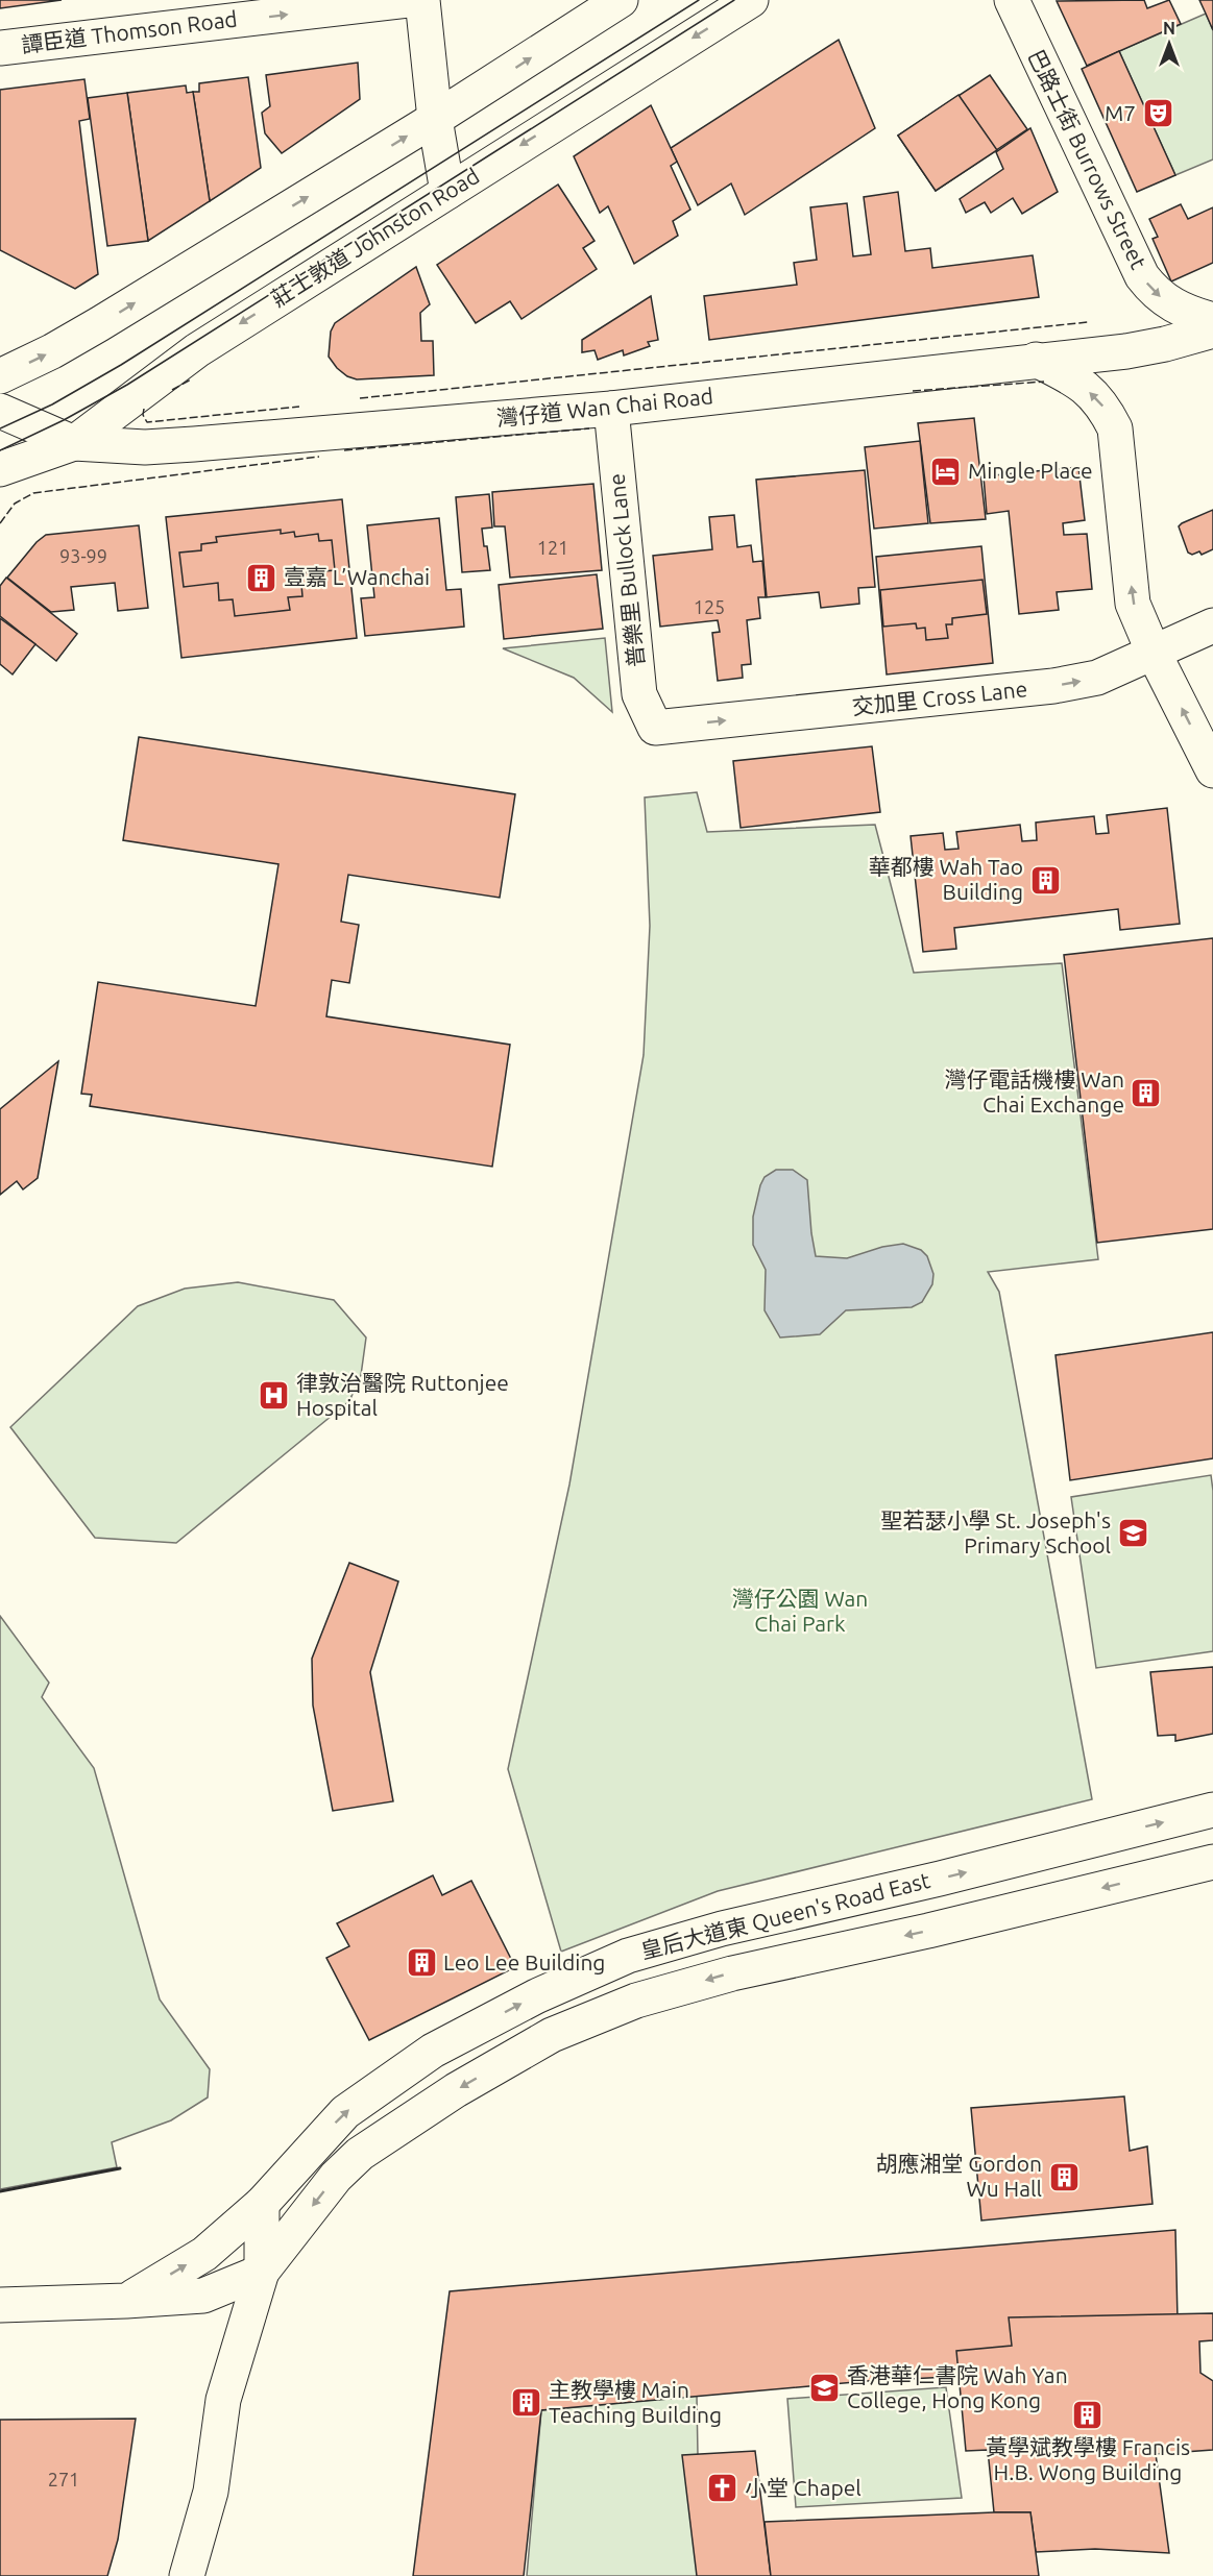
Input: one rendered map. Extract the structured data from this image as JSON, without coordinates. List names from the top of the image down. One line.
{"streets":{"street":["譚臣道 Thomson Road","巴路士街 Burrows Street","莊士敦道 Johnston Road","灣仔道 Wan Chai Road","普樂里 Bullock Lane","交加里 Cross Lane","皇后大道東 Queen's Road East"]},"crossings":[["莊士敦道 Johnston Road","灣仔道 Wan Chai Road"],["灣仔道 Wan Chai Road","普樂里 Bullock Lane"],["普樂里 Bullock Lane","交加里 Cross Lane"]],"one_way":["交加里 Cross Lane"],"parks":["灣仔公園 Wan Chai Park"],"places":{"theatre":["M7"],"hotel":["Mingle Place"],"building":["壹嘉 L’Wanchai","華都樓 Wah Tao Building","灣仔電話機樓 Wan Chai Exchange","Leo Lee Building","胡應湘堂 Gordon Wu Hall","主教學樓 Main Teaching Building","黃學斌教學樓 Francis H.B. Wong Building"],"hospital":["律敦治醫院 Ruttonjee Hospital"],"school or university":["聖若瑟小學 St. Joseph's Primary School","香港華仁書院 Wah Yan College, Hong Kong"],"church":["小堂 Chapel"]},"house_numbers":["121","93-99","125","271"],"north":"top"}
